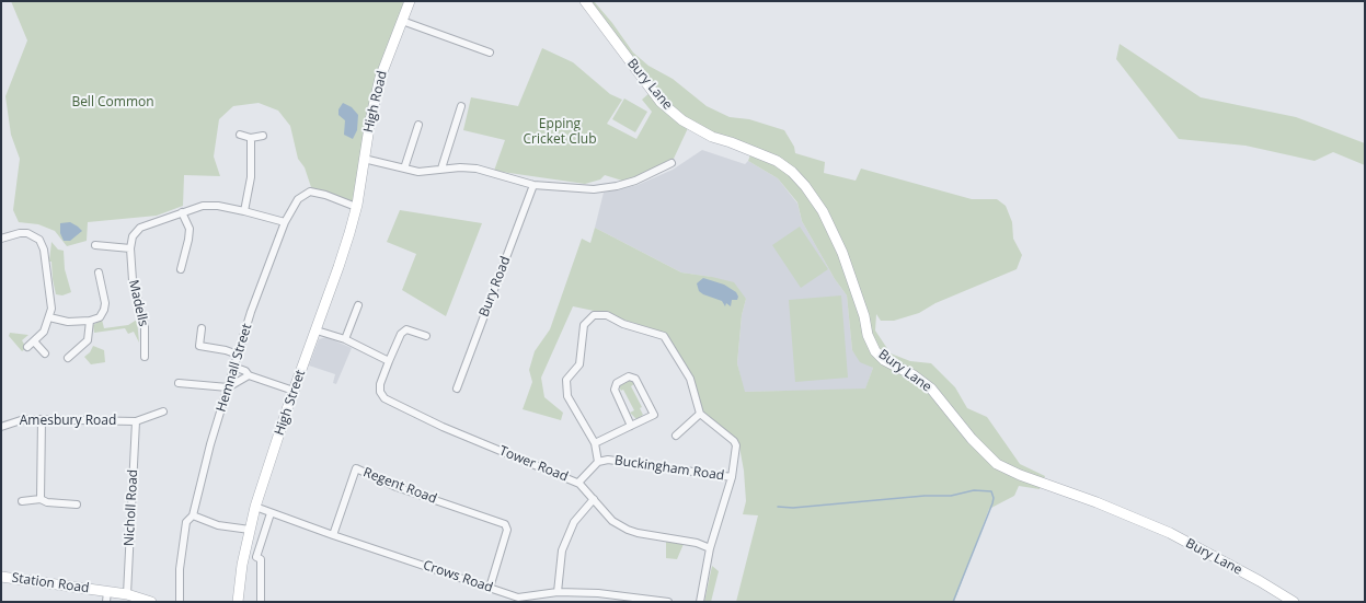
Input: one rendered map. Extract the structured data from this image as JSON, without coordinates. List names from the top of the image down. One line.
{"streets":{"main road":["Bury Lane","High Road","High Street","Station Road"],"street":["Bury Road","Madells","Hemnall Street","Amesbury Road","Tower Road","Buckingham Road","Regent Road","Nicholl Road","Crows Road"]},"crossings":[["High Road","Hemnall Street"],["High Road","High Street"],["Madells","Hemnall Street"],["Hemnall Street","High Street"],["High Street","Crows Road"],["Amesbury Road","Nicholl Road"],["Tower Road","Buckingham Road"],["Regent Road","Crows Road"],["Nicholl Road","Station Road"]],"parks":["Bell Common","Epping Cricket Club"]}
